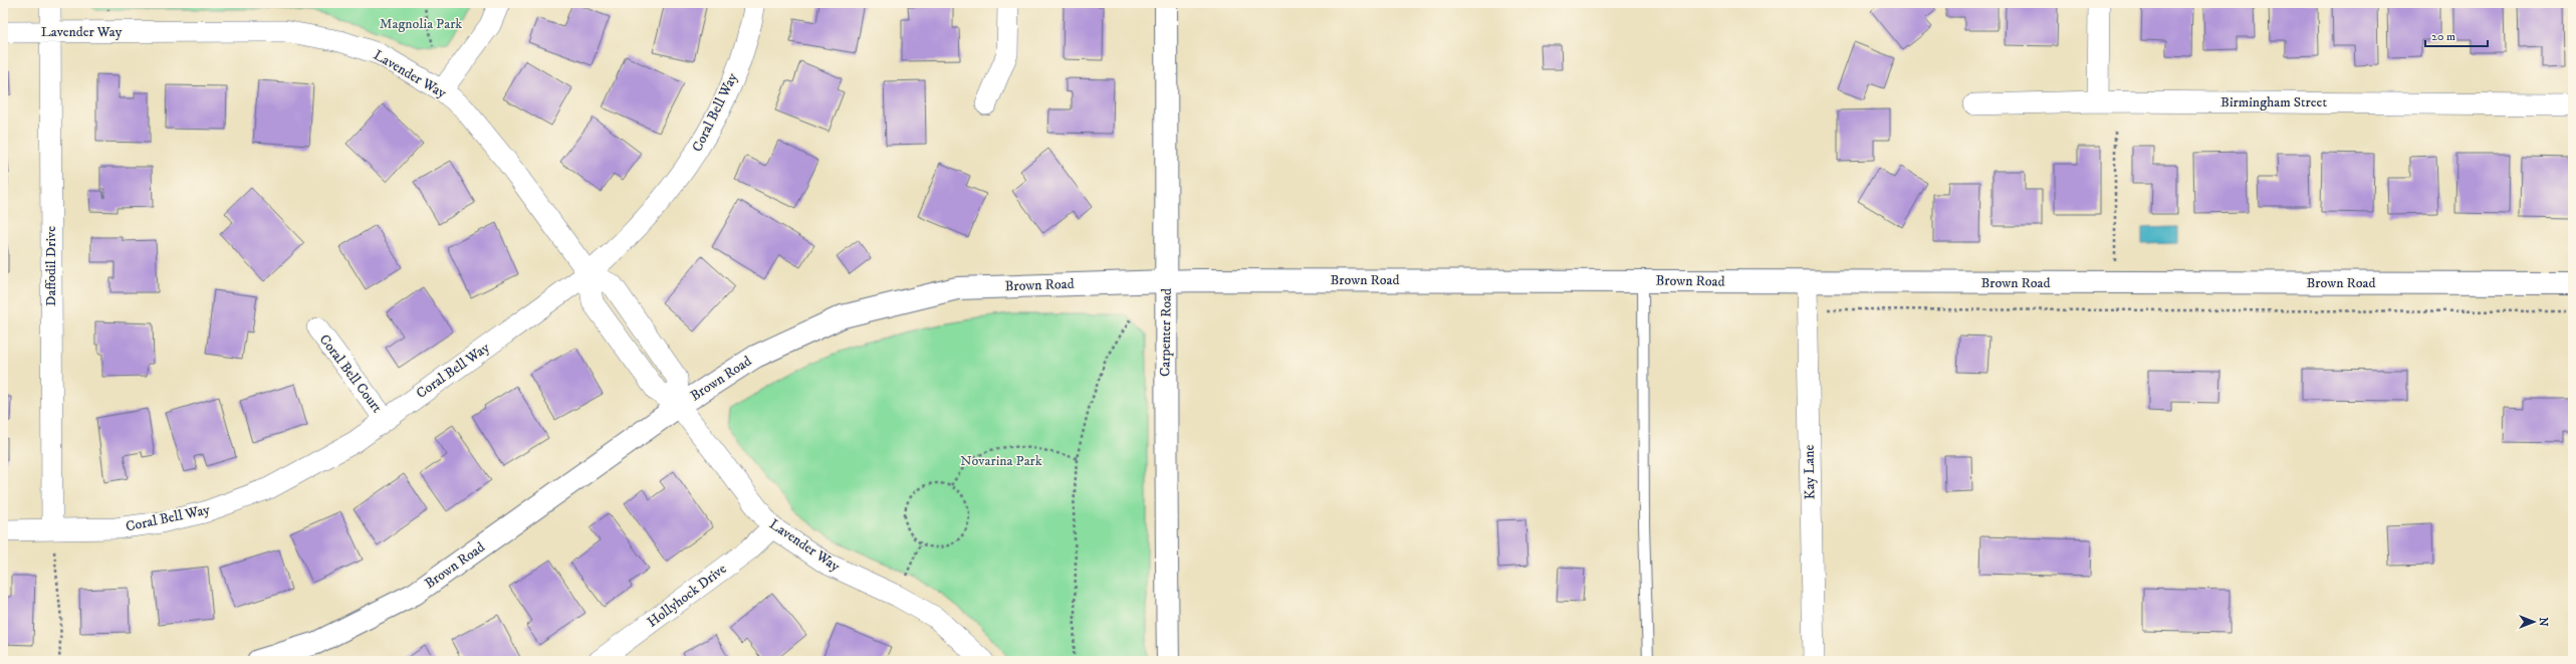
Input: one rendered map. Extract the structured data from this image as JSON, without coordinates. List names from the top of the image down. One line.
{"streets":{"street":["Lavender Way","Birmingham Street","Coral Bell Way","Daffodil Drive","Brown Road","Carpenter Road","Coral Bell Court","Kay Lane","Hollyhock Drive"]},"crossings":[["Lavender Way","Coral Bell Way"],["Lavender Way","Daffodil Drive"],["Lavender Way","Brown Road"],["Lavender Way","Hollyhock Drive"],["Coral Bell Way","Daffodil Drive"],["Coral Bell Way","Coral Bell Court"],["Brown Road","Carpenter Road"],["Brown Road","Kay Lane"]],"parks":["Magnolia Park","Novarina Park"],"scale_bar":"20 m","north":"right"}
